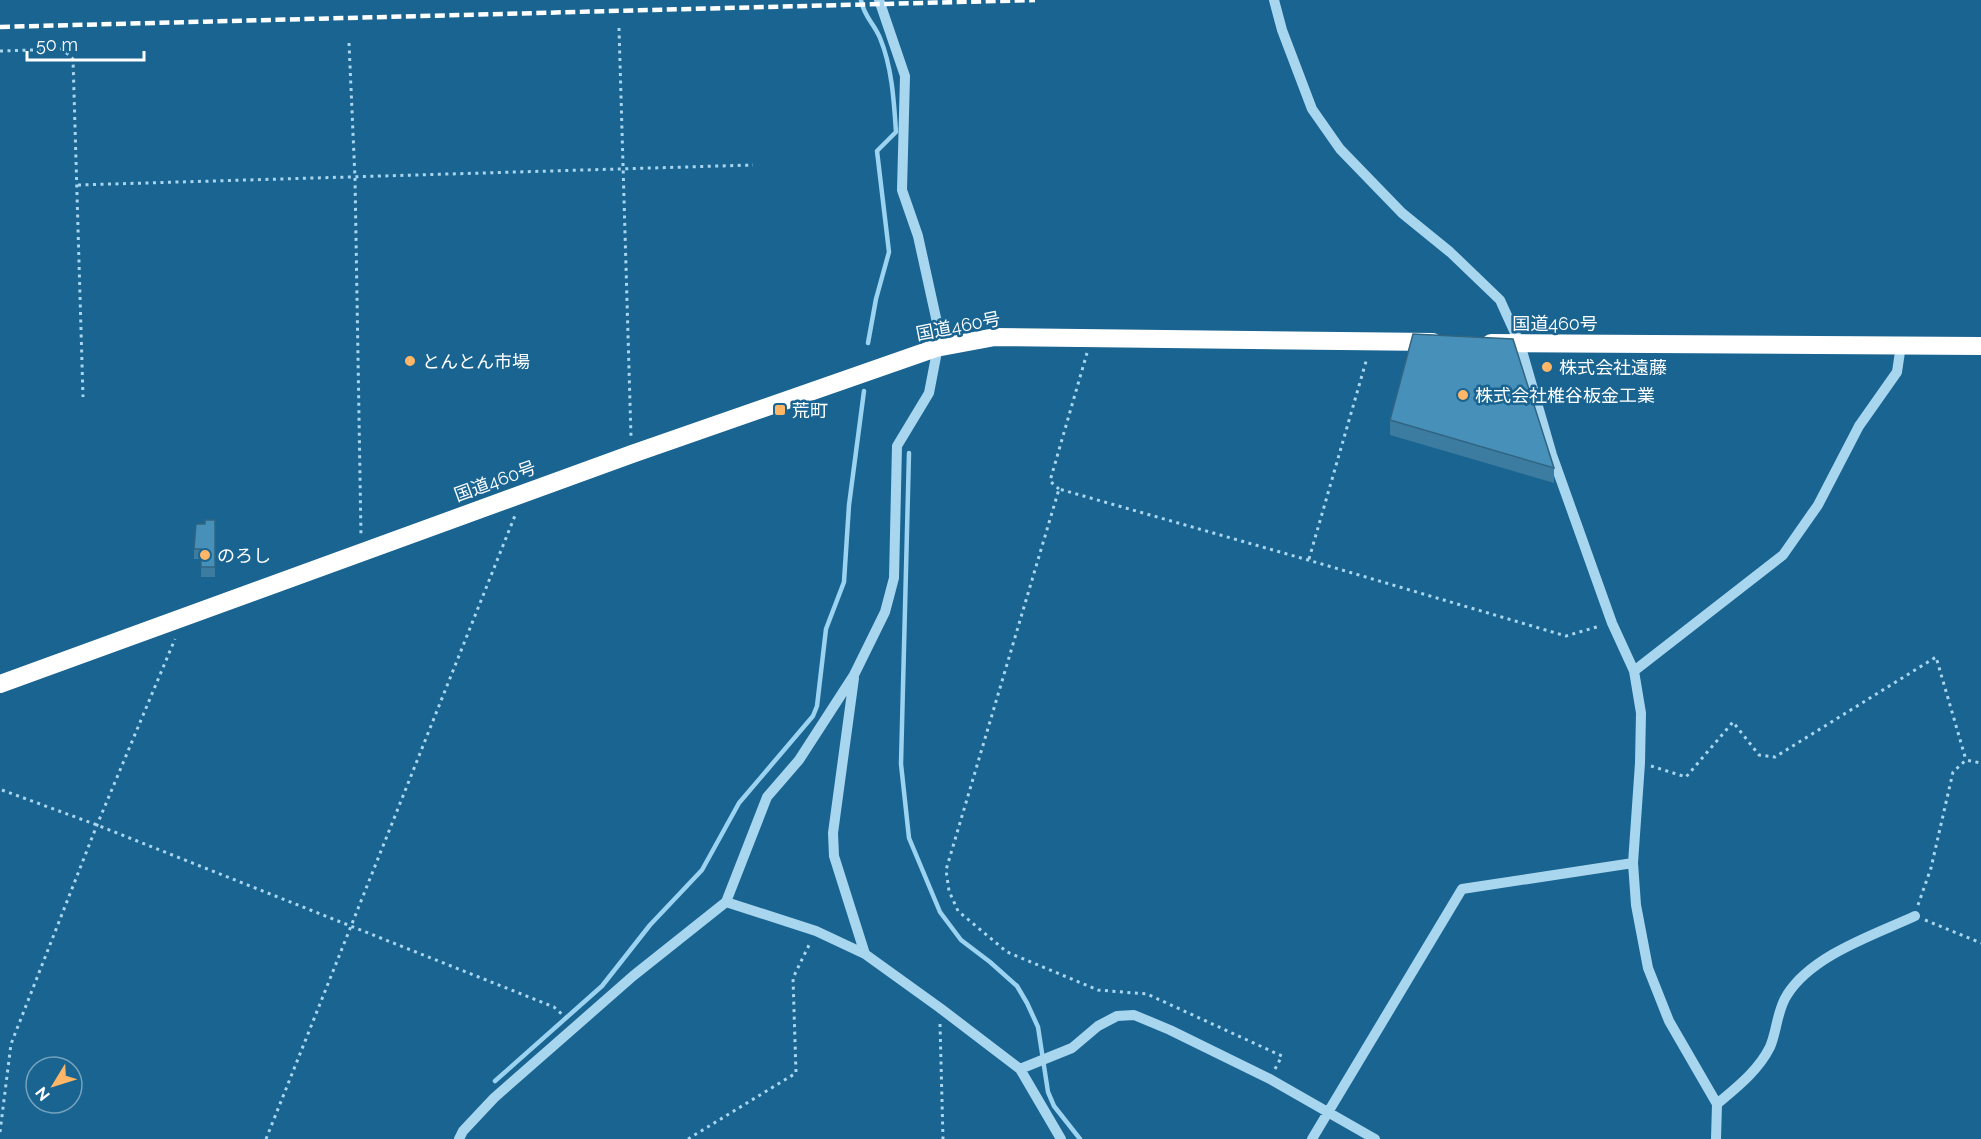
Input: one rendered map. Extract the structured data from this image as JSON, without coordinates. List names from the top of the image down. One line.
{"streets":{"highway":["国道460号"]},"places":{"other":["とんとん市場","株式会社遠藤","株式会社椎谷板金工業","のろし"],"transit":["荒町"]},"scale_bar":"50 m","north":"bottom left"}
